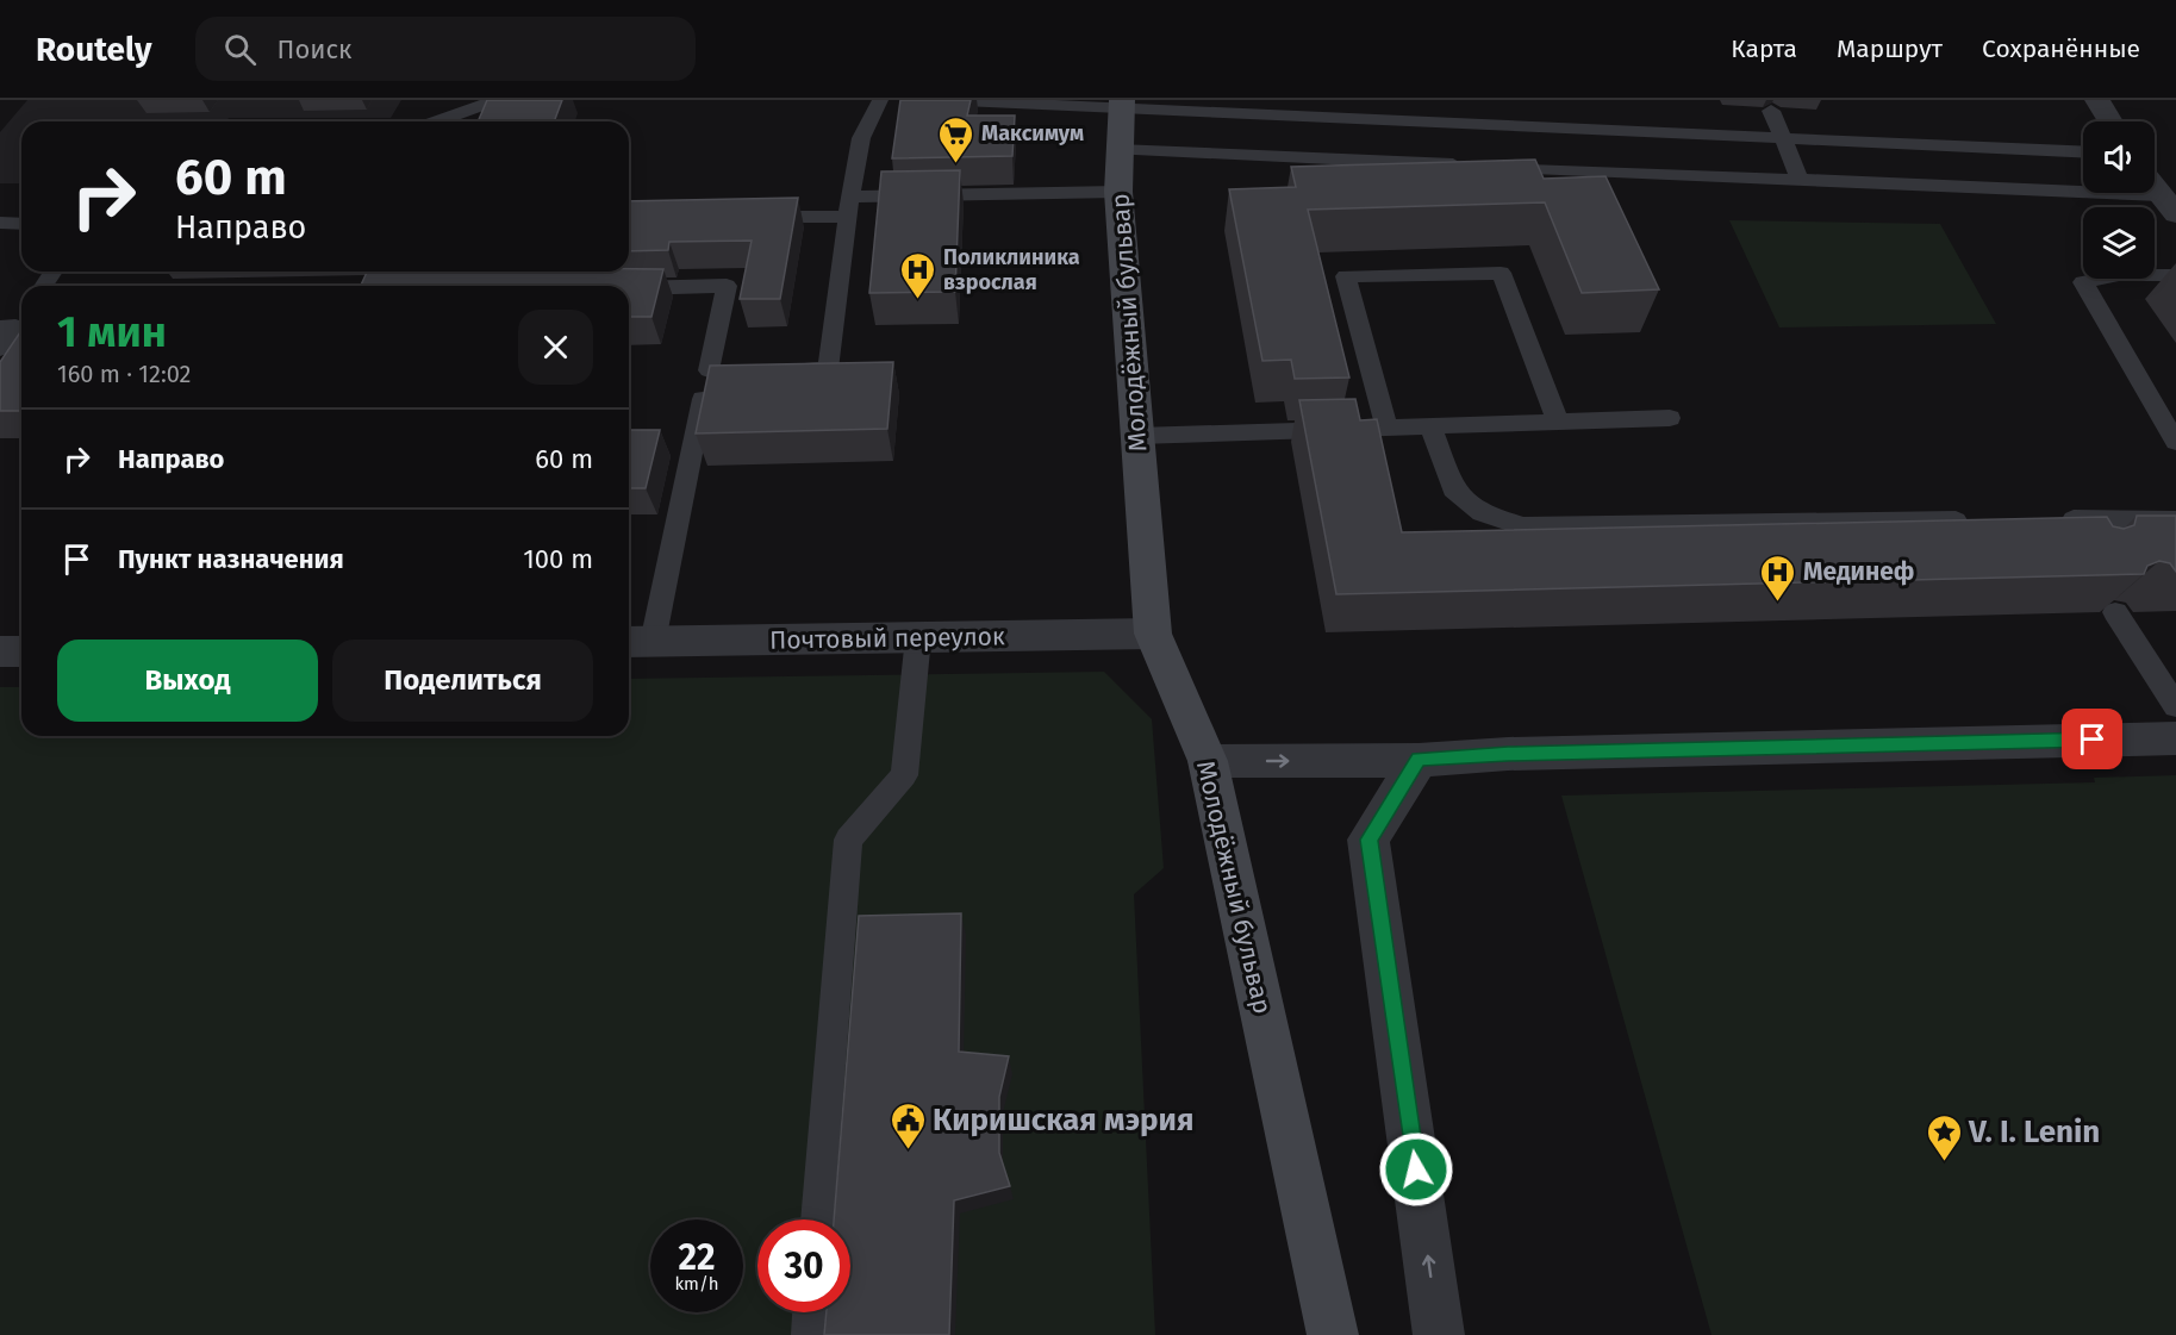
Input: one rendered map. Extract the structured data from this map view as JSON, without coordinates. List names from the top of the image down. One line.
{"streets":{"street":["Молодёжный бульвар","Почтовый переулок"]},"crossings":[["Молодёжный бульвар","Почтовый переулок"]],"places":{"supermarket":["Максимум"],"hospital":["Поликлиника взрослая","Мединеф"],"public building":["Киришская мэрия"],"place":["V. I. Lenin"]},"page":{"header":"Routely","search":"Поиск","nav":["Карта","Маршрут","Сохранённые"],"turn":["60 m","Направо"],"heading":["1 мин","160 m · 12:02"],"list":[{"name":"Направо","value":"60 m"},{"name":"Пункт назначения","value":"100 m"}],"buttons":["Выход","Поделиться"],"speed":"22 km/h","limit":"30"}}
